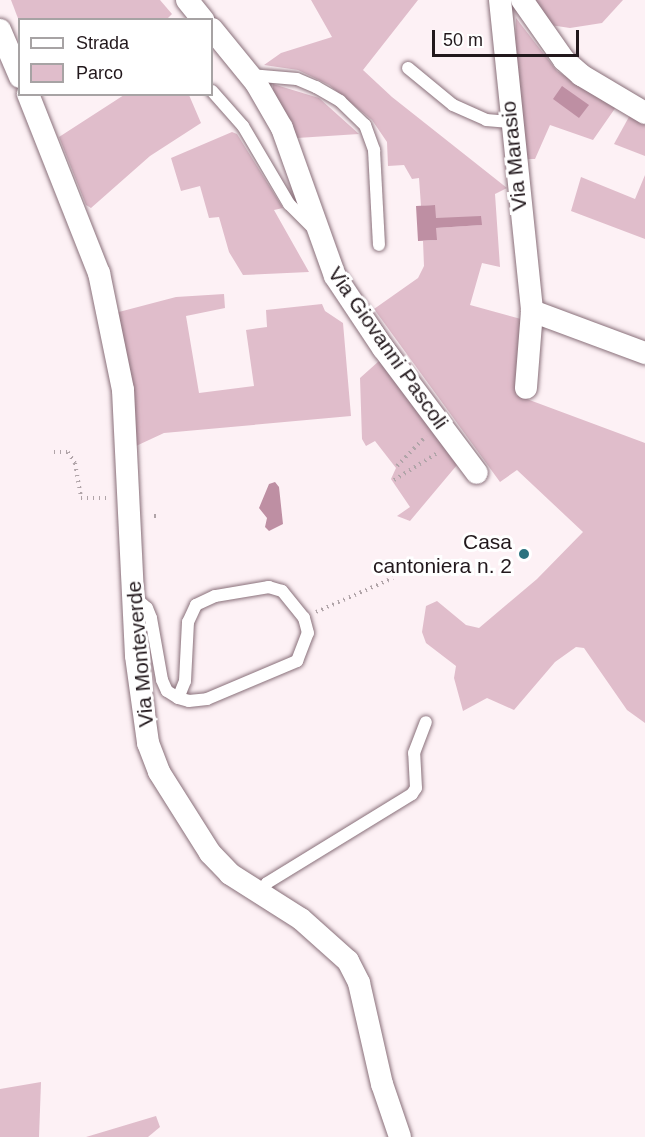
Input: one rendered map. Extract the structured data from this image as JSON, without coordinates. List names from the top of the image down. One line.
{"streets":{"street":["Via Marasio","Via Giovanni Pascoli","Via Monteverde"]},"places":["Casa cantoniera n. 2"],"legend":["Strada","Parco"],"scale_bar":"50 m"}
